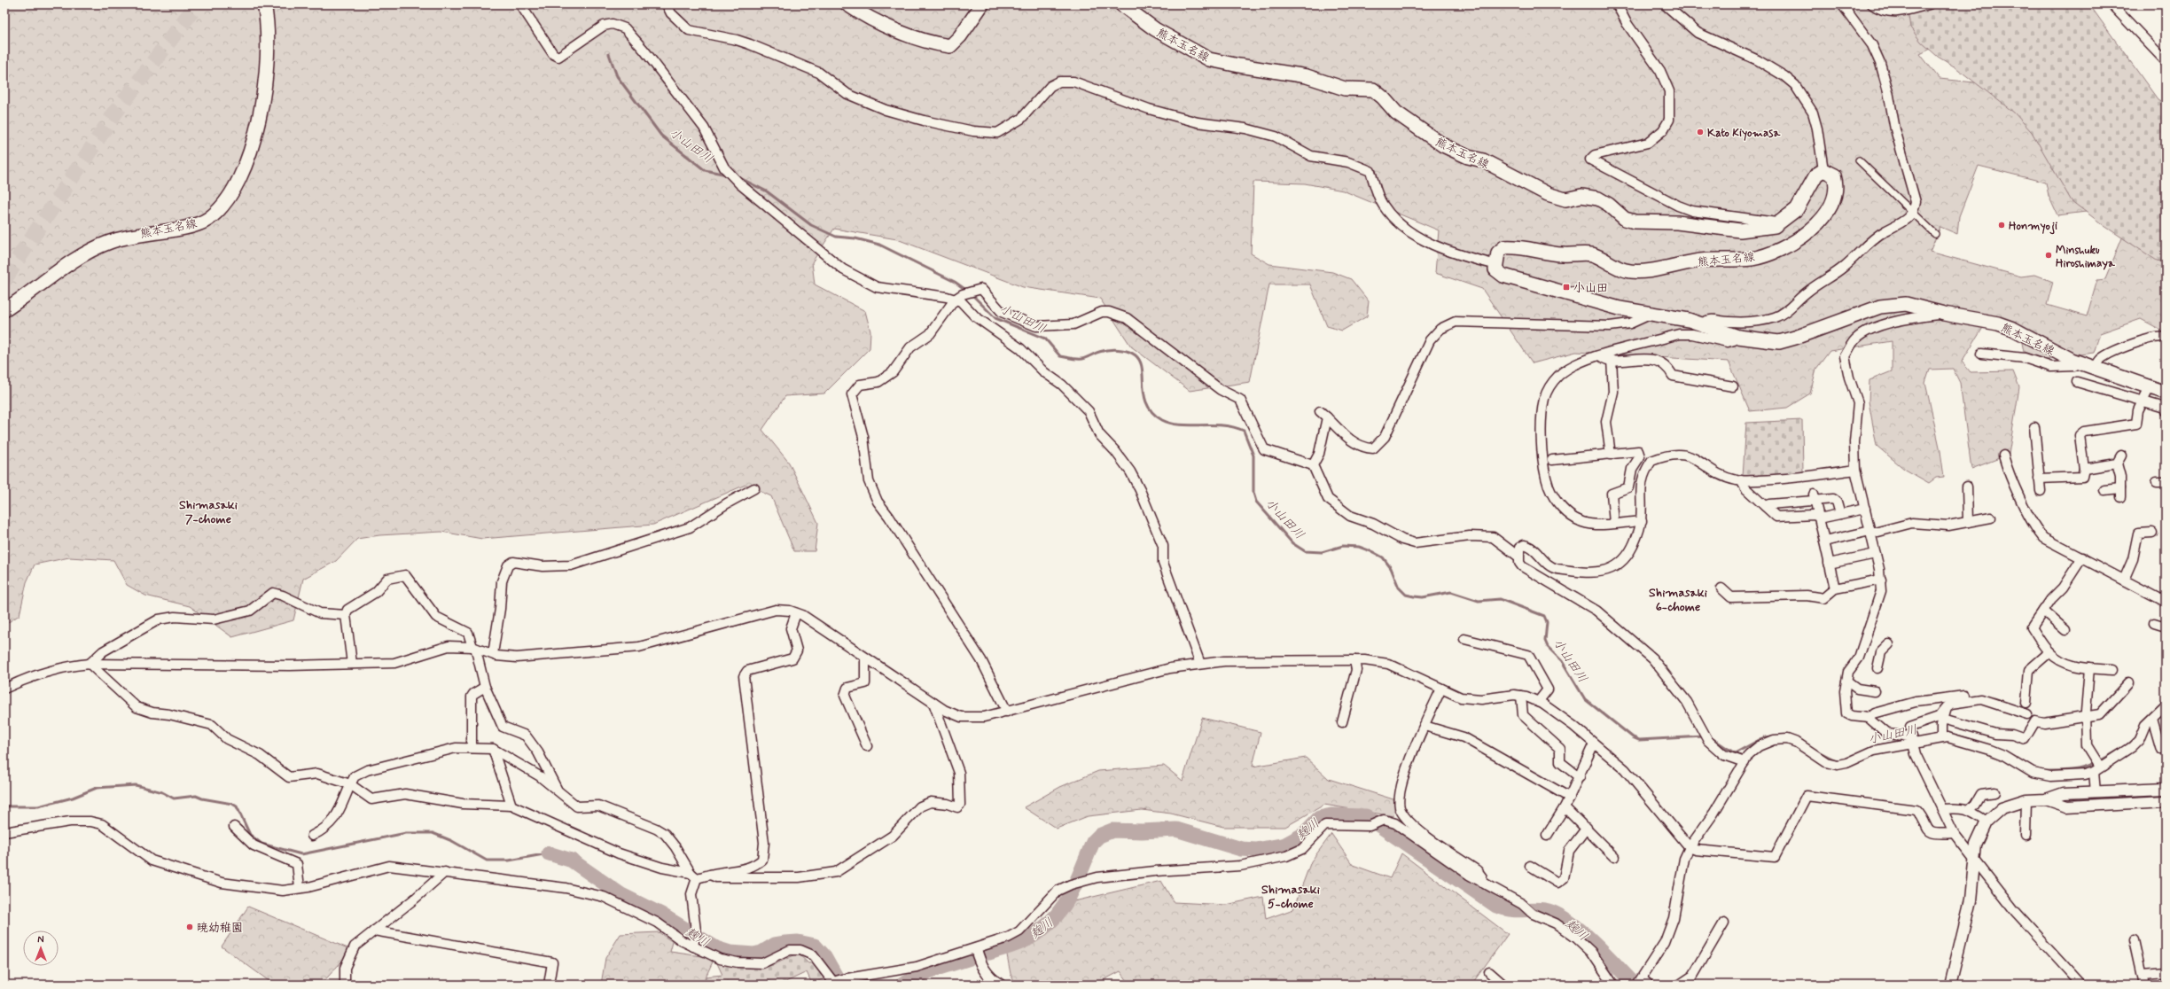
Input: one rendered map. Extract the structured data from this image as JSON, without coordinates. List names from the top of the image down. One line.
{"streets":{"main road":["熊本玉名線"]},"districts":["Shimasaki 7-chome","Shimasaki 6-chome","Shimasaki 5-chome"],"water":["小山田川","麹川"],"places":{"other":["Kato Kiyomasa","Honmyoji","Minshuku Hiroshimaya","暁幼稚園"],"transit":["小山田"]},"north":"top"}
